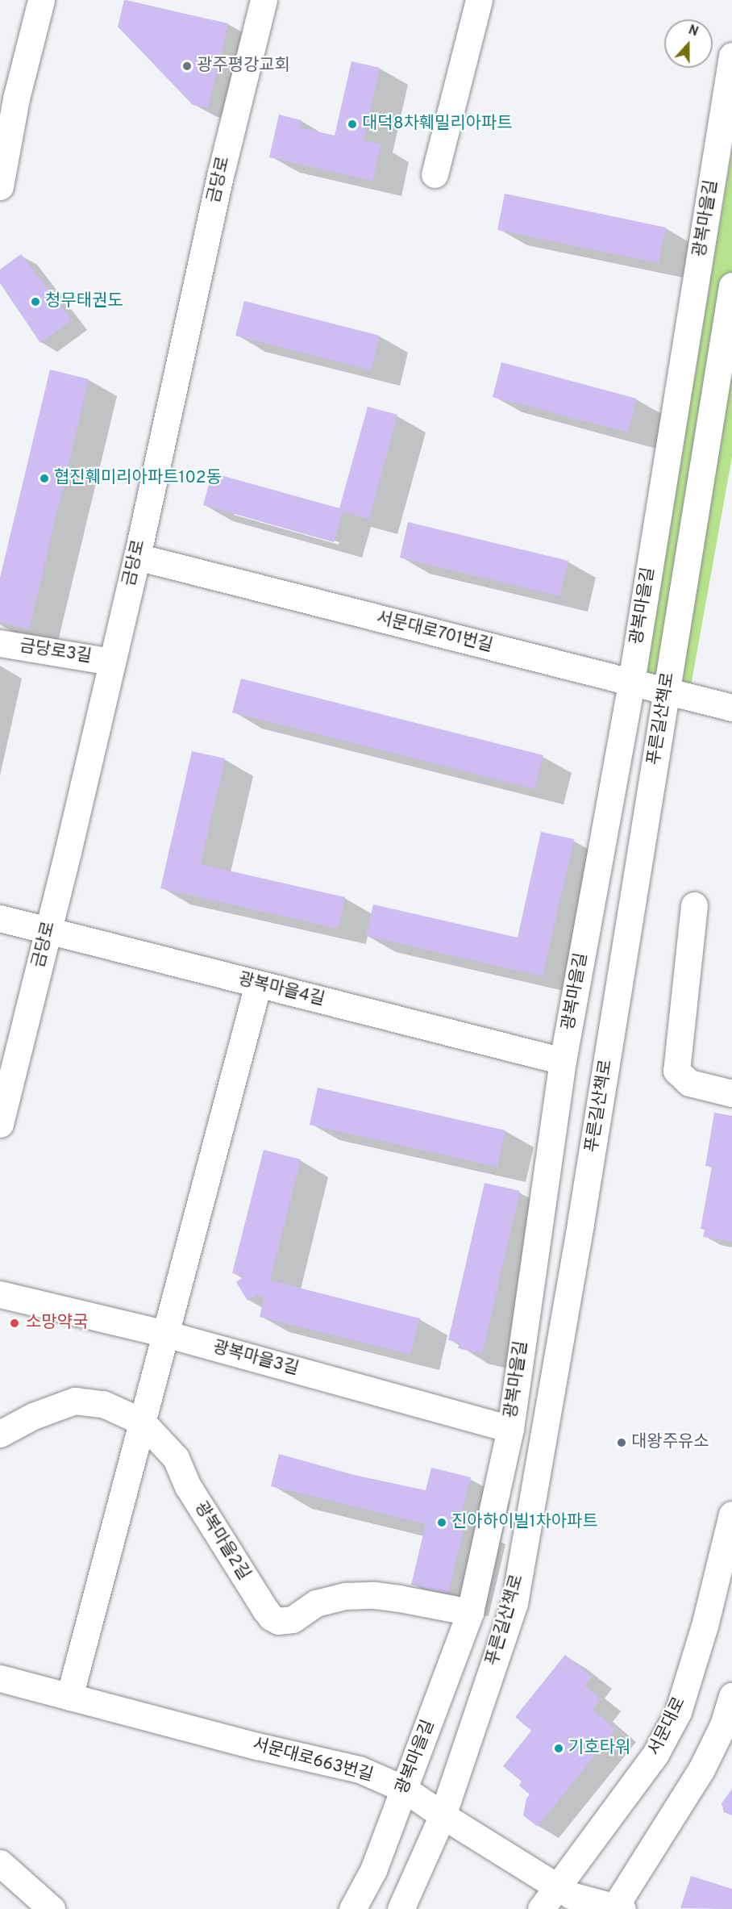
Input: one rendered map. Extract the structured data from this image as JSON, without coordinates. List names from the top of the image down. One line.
{"streets":{"street":["금당로","광복마을길","서문대로701번길","금당로3길","푸른길산책로","광복마을4길","광복마을3길","광복마을2길","서문대로","서문대로663번길"]},"crossings":[["금당로","서문대로701번길"],["금당로","금당로3길"],["금당로","광복마을4길"],["광복마을길","서문대로701번길"],["광복마을길","광복마을4길"],["광복마을길","광복마을3길"],["광복마을길","광복마을2길"],["광복마을길","서문대로663번길"],["서문대로701번길","푸른길산책로"],["푸른길산책로","서문대로663번길"],["서문대로","서문대로663번길"]],"places":["광주평강교회","대덕8차훼밀리아파트","청무태권도","협진훼미리아파트102동","소망약국","대왕주유소","진아하이빌1차아파트","기호타워"],"north":"top"}
